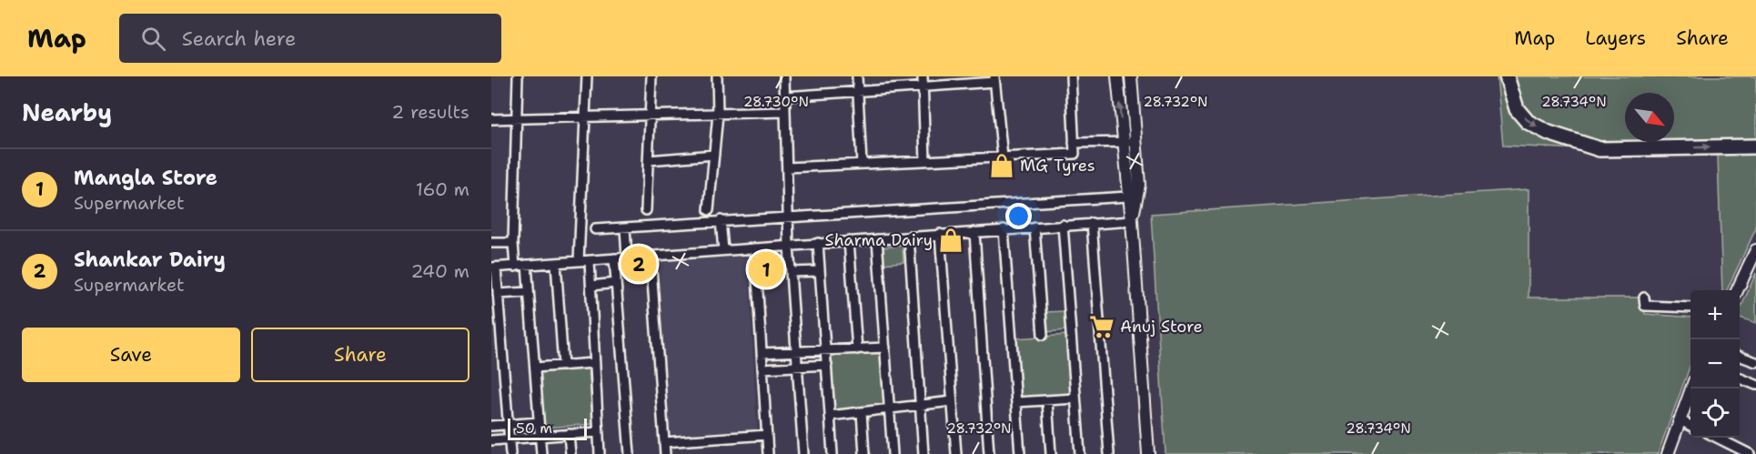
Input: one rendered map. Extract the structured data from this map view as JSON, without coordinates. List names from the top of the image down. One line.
{"places":{"shop":["MG Tyres","Sharma Dairy"],"supermarket":["Anuj Store"]},"scale_bar":"50 m","north":"bottom right","page":{"header":"Map","search":"Search here","nav":["Map","Layers","Share"],"heading":["Nearby","2 results"],"list":[{"mark":"1","name":"Mangla Store","note":"Supermarket","value":"160 m"},{"mark":"2","name":"Shankar Dairy","note":"Supermarket","value":"240 m"}],"pins":["2","1"],"map_buttons":["+","−"],"buttons":["Save","Share"],"scale":"50 m"},"coordinates":["28.730°N","28.732°N","28.734°N"]}
